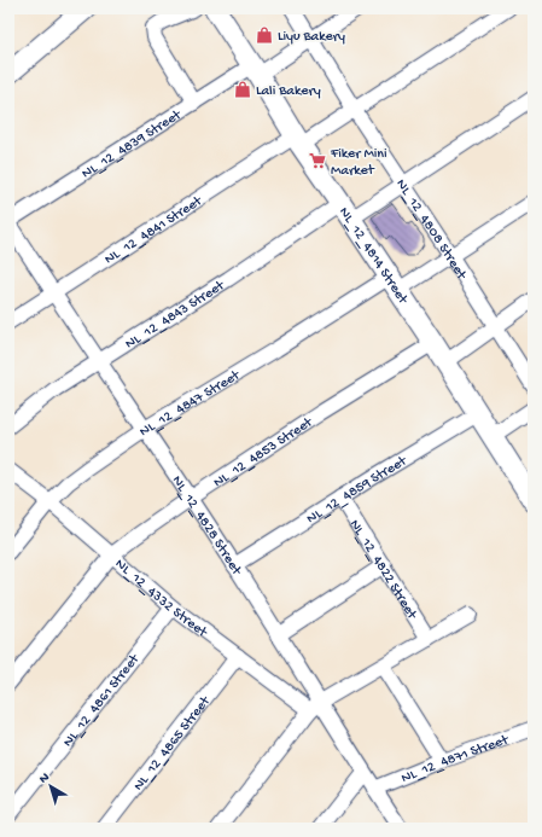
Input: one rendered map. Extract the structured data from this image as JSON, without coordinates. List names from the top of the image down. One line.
{"streets":{"street":["NL_12_4839 Street","NL_12_4841 Street","NL_12_4808 Street","NL_12_4814 Street","NL_12_4843 Street","NL_12_4847 Street","NL_12_4853 Street","NL_12_4859 Street","NL_12_4828 Street","NL_12_4822 Street","NL_12_4332 Street","NL_12_4861 Street","NL_12_4865 Street","NL_12_4871 Street"]},"crossings":[["NL_12_4839 Street","NL_12_4808 Street"],["NL_12_4839 Street","NL_12_4814 Street"],["NL_12_4839 Street","NL_12_4828 Street"],["NL_12_4841 Street","NL_12_4808 Street"],["NL_12_4841 Street","NL_12_4814 Street"],["NL_12_4841 Street","NL_12_4828 Street"],["NL_12_4808 Street","NL_12_4843 Street"],["NL_12_4808 Street","NL_12_4847 Street"],["NL_12_4814 Street","NL_12_4843 Street"],["NL_12_4814 Street","NL_12_4847 Street"],["NL_12_4814 Street","NL_12_4853 Street"],["NL_12_4814 Street","NL_12_4859 Street"],["NL_12_4843 Street","NL_12_4828 Street"],["NL_12_4847 Street","NL_12_4828 Street"],["NL_12_4847 Street","NL_12_4332 Street"],["NL_12_4853 Street","NL_12_4828 Street"],["NL_12_4853 Street","NL_12_4332 Street"],["NL_12_4859 Street","NL_12_4828 Street"],["NL_12_4859 Street","NL_12_4822 Street"],["NL_12_4828 Street","NL_12_4332 Street"],["NL_12_4828 Street","NL_12_4871 Street"],["NL_12_4332 Street","NL_12_4861 Street"],["NL_12_4332 Street","NL_12_4865 Street"]],"places":{"shop":["Liyu Bakery","Lali Bakery"],"supermarket":["Fiker Mini Market"]},"north":"top left"}
